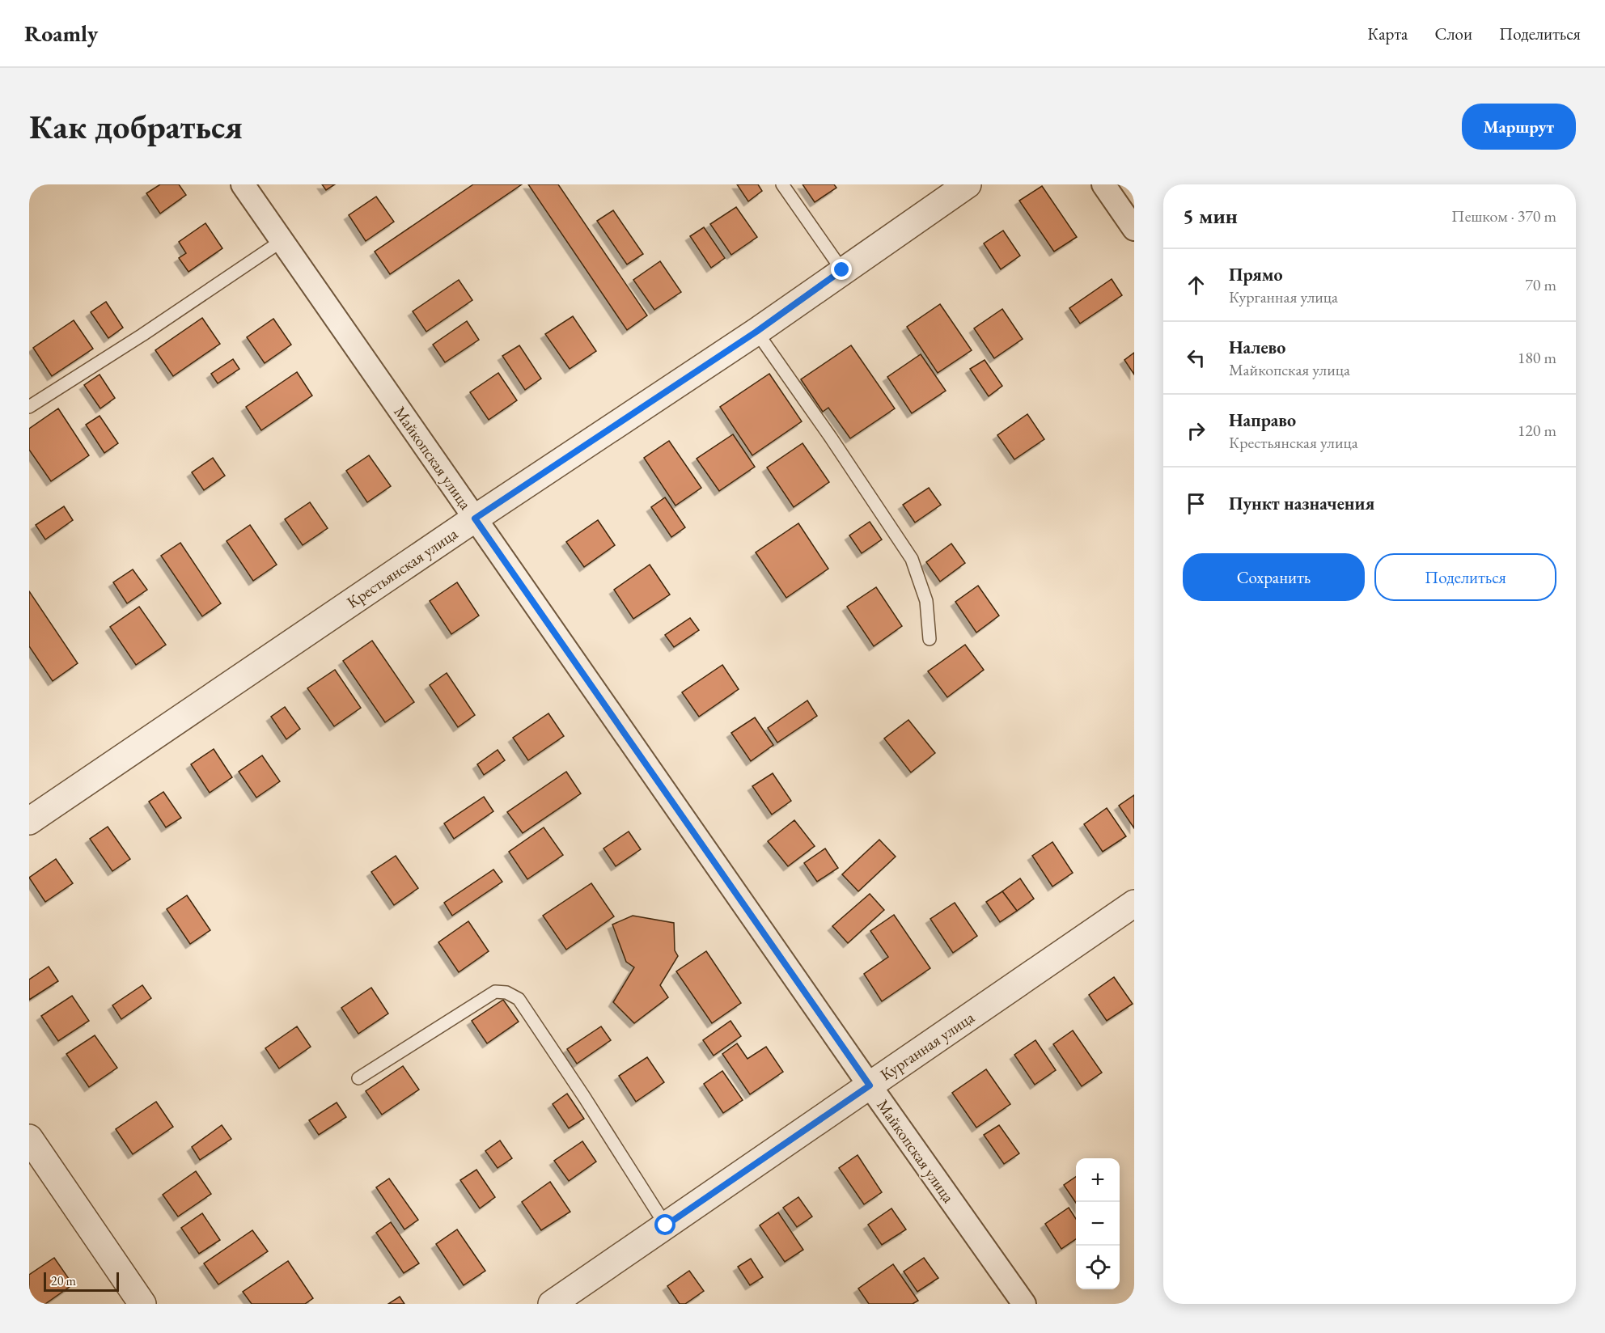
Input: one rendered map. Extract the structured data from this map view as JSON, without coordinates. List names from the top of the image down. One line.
{"streets":{"street":["Майкопская улица","Крестьянская улица","Курганная улица"]},"crossings":[["Майкопская улица","Крестьянская улица"],["Майкопская улица","Курганная улица"]],"scale_bar":"20 m","page":{"header":"Roamly","nav":["Карта","Слои","Поделиться"],"buttons":["Маршрут",["Сохранить","Поделиться"]],"title":"Как добраться","heading":["5 мин","Пешком · 370 m"],"list":[["Прямо","Курганная улица","70 m"],["Налево","Майкопская улица","180 m"],["Направо","Крестьянская улица","120 m"],"Пункт назначения"],"map_buttons":["+","−"],"scale":"20 m"}}
